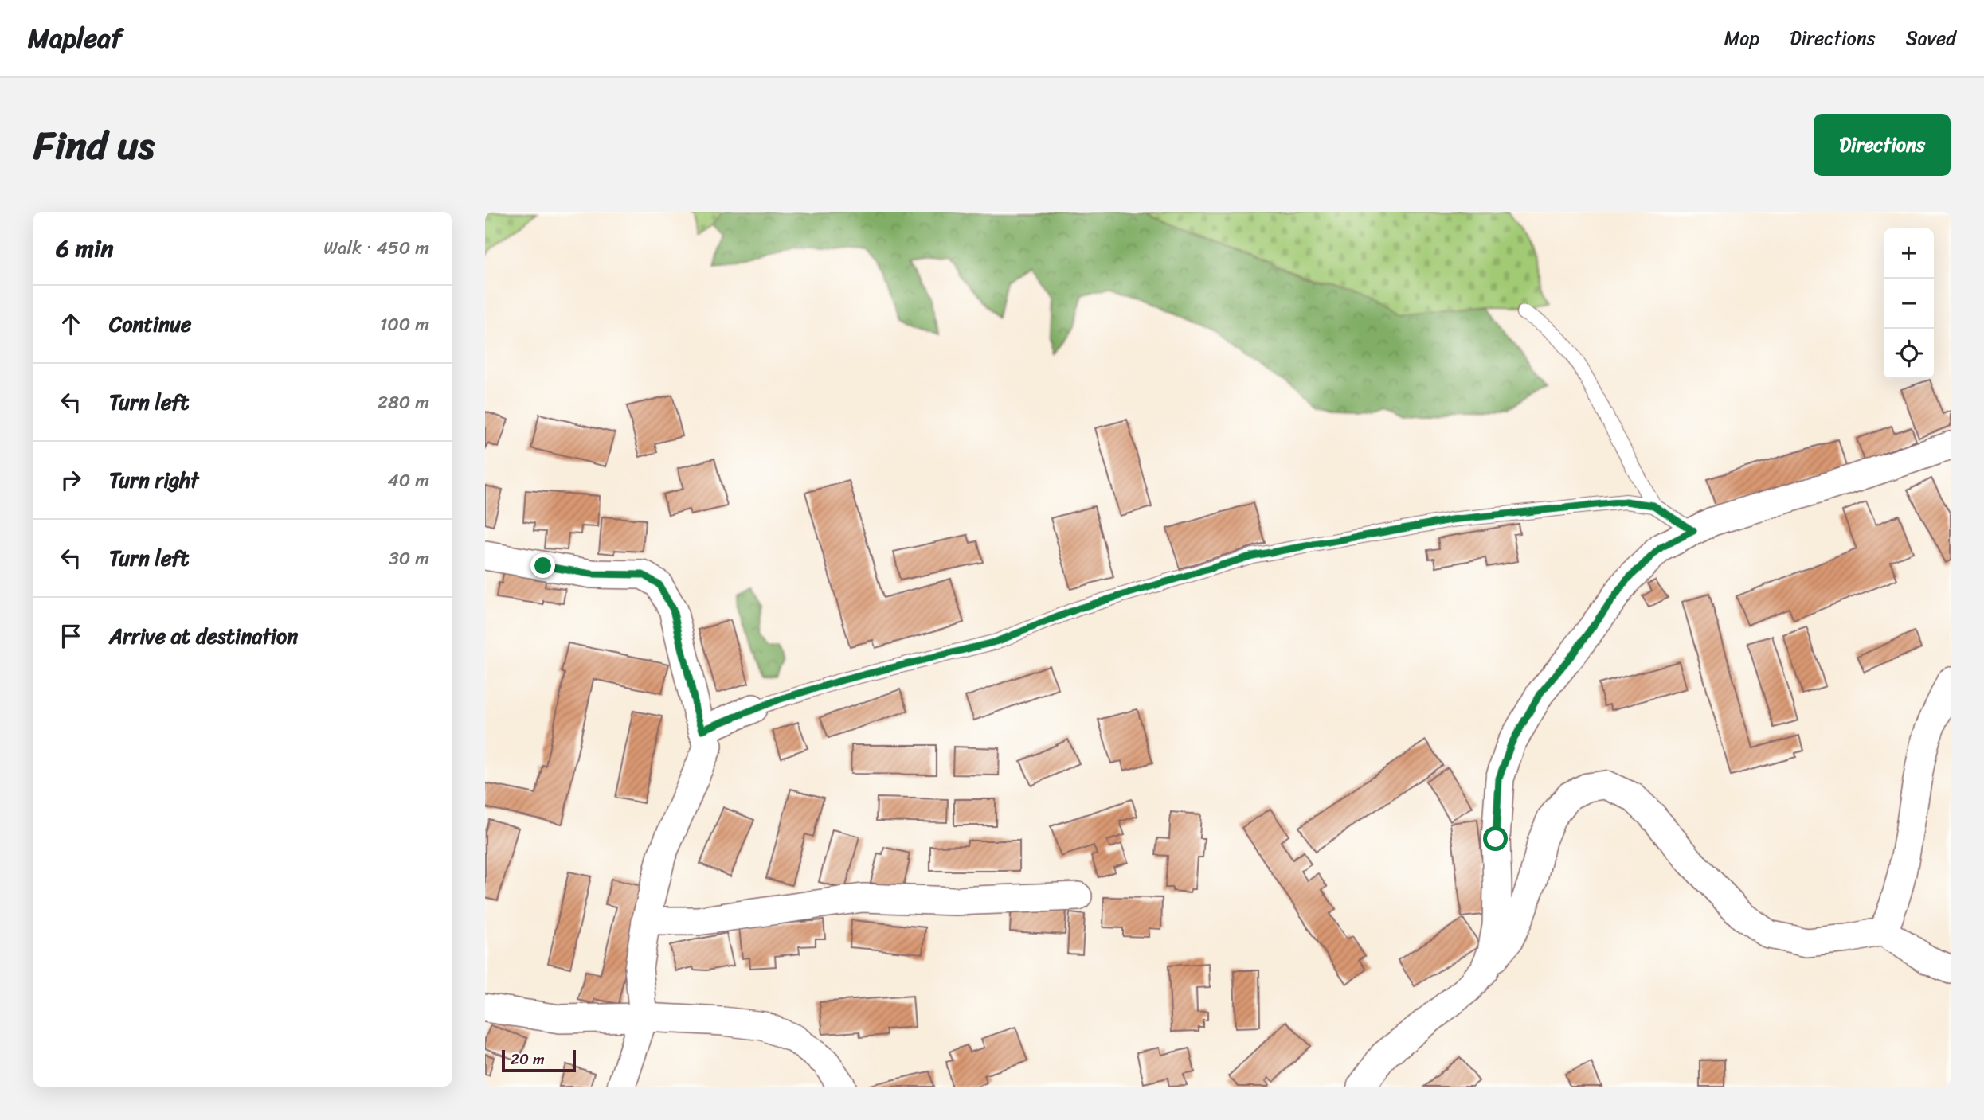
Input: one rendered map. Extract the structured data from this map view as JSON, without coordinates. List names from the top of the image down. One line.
{"scale_bar":"20 m","page":{"header":"Mapleaf","nav":["Map","Directions","Saved"],"title":"Find us","buttons":"Directions","heading":["6 min","Walk · 450 m"],"map_buttons":["+","−"],"list":[["Continue","100 m"],["Turn left","280 m"],["Turn right","40 m"],["Turn left","30 m"],"Arrive at destination"],"scale":"20 m"}}
